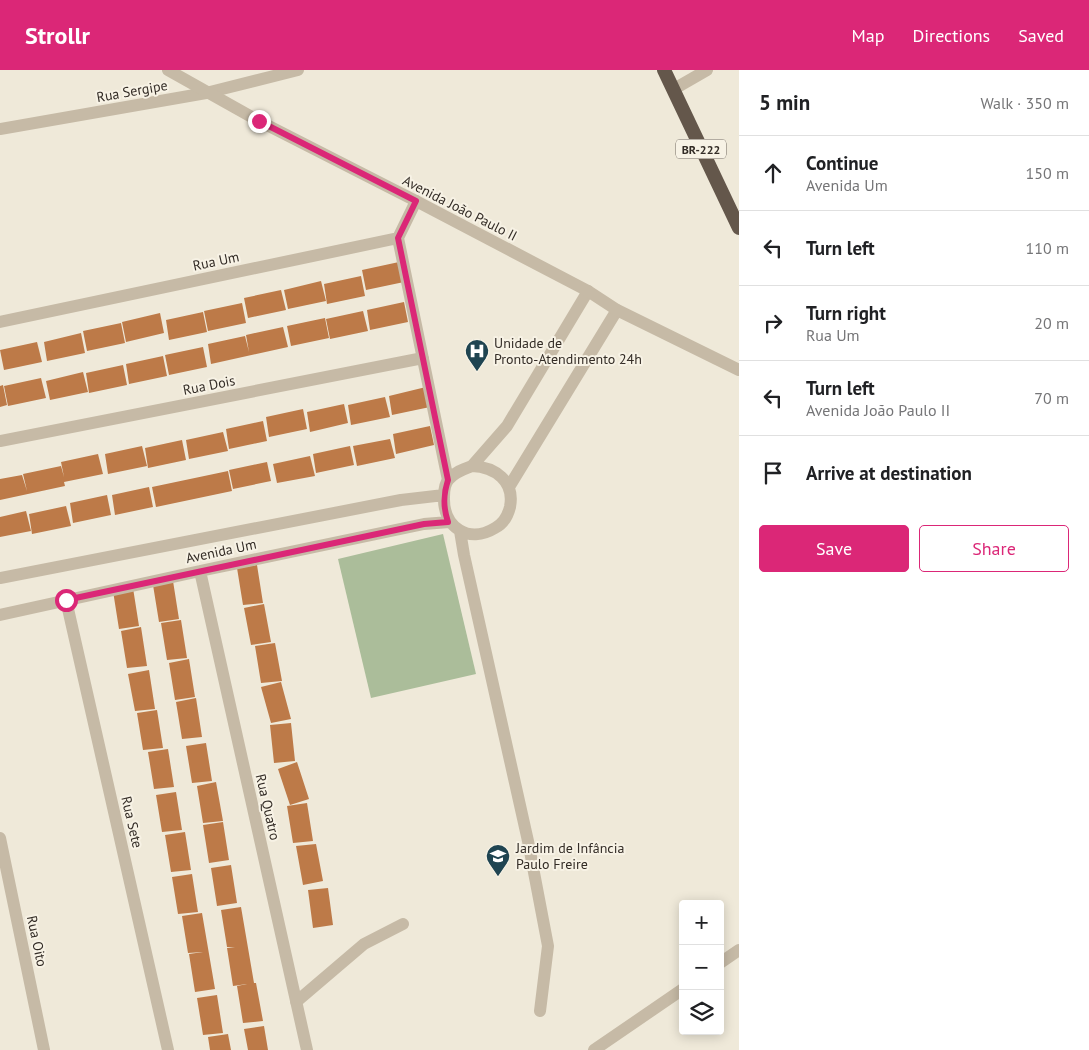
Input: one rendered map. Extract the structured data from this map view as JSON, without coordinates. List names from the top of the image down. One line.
{"streets":{"highway":["BR-222"],"street":["Rua Sergipe","Avenida João Paulo II","Rua Um","Rua Dois","Avenida Um","Rua Quatro","Rua Sete","Rua Oito"]},"crossings":[["Rua Sergipe","Avenida João Paulo II"],["Avenida Um","Rua Quatro"],["Avenida Um","Rua Sete"]],"places":{"hospital":["Unidade de Pronto-Atendimento 24h"],"school or university":["Jardim de Infância Paulo Freire"]},"page":{"header":"Strollr","nav":["Map","Directions","Saved"],"heading":["5 min","Walk · 350 m"],"list":[["Continue","Avenida Um","150 m"],["Turn left","110 m"],["Turn right","Rua Um","20 m"],["Turn left","Avenida João Paulo II","70 m"],"Arrive at destination"],"buttons":["Save","Share"],"map_buttons":["+","−"]}}
